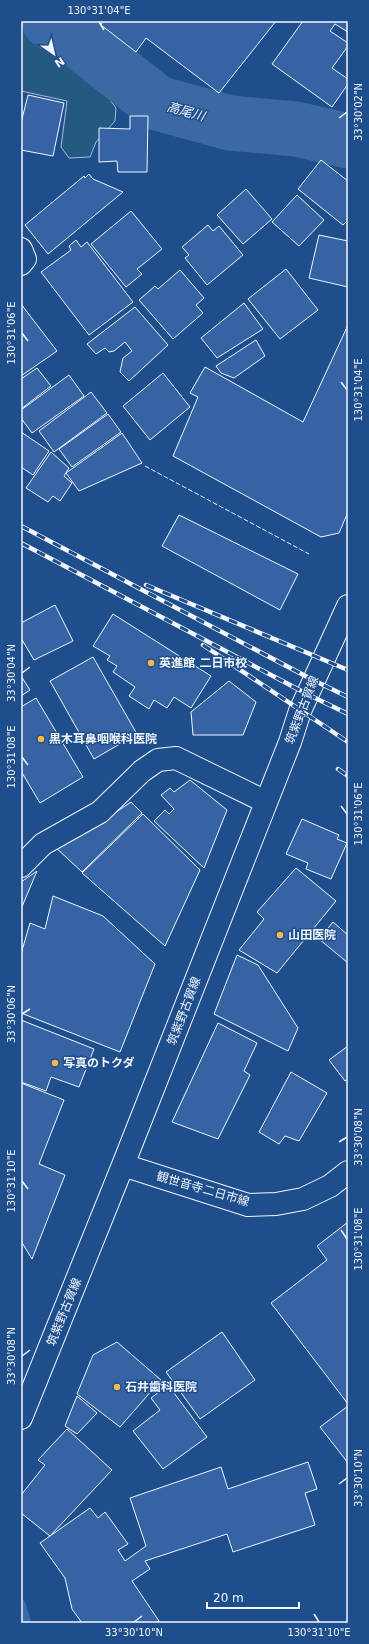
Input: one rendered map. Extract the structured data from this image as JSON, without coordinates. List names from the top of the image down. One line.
{"streets":{"main road":["筑紫野古賀線","観世音寺二日市線"]},"crossings":[["筑紫野古賀線","観世音寺二日市線"]],"water":["高尾川"],"places":["英進館 二日市校","黒木耳鼻咽喉科医院","山田医院","写真のトクダ","石井歯科医院"],"scale_bar":"20 m","north":"bottom right","coordinates":["130°31'04\"E","33°30'02\"N","130°31'06\"E","33°30'04\"N","130°31'08\"E","33°30'06\"N","33°30'08\"N","130°31'10\"E","33°30'10\"N"]}
